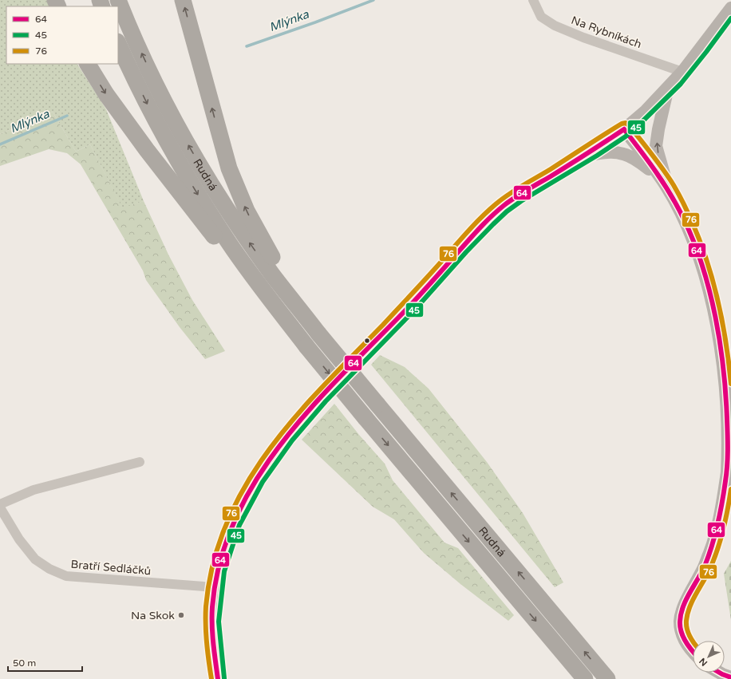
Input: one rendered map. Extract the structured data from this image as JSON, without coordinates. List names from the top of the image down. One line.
{"streets":{"highway":["Rudná"],"street":["Na Rybníkách","Bratří Sedláčků"]},"water":["Mlýnka"],"places":["Na Skok"],"lines":["transit line 45","transit line 76","transit line 64"],"legend":["64","45","76"],"scale_bar":"50 m","north":"bottom left"}
